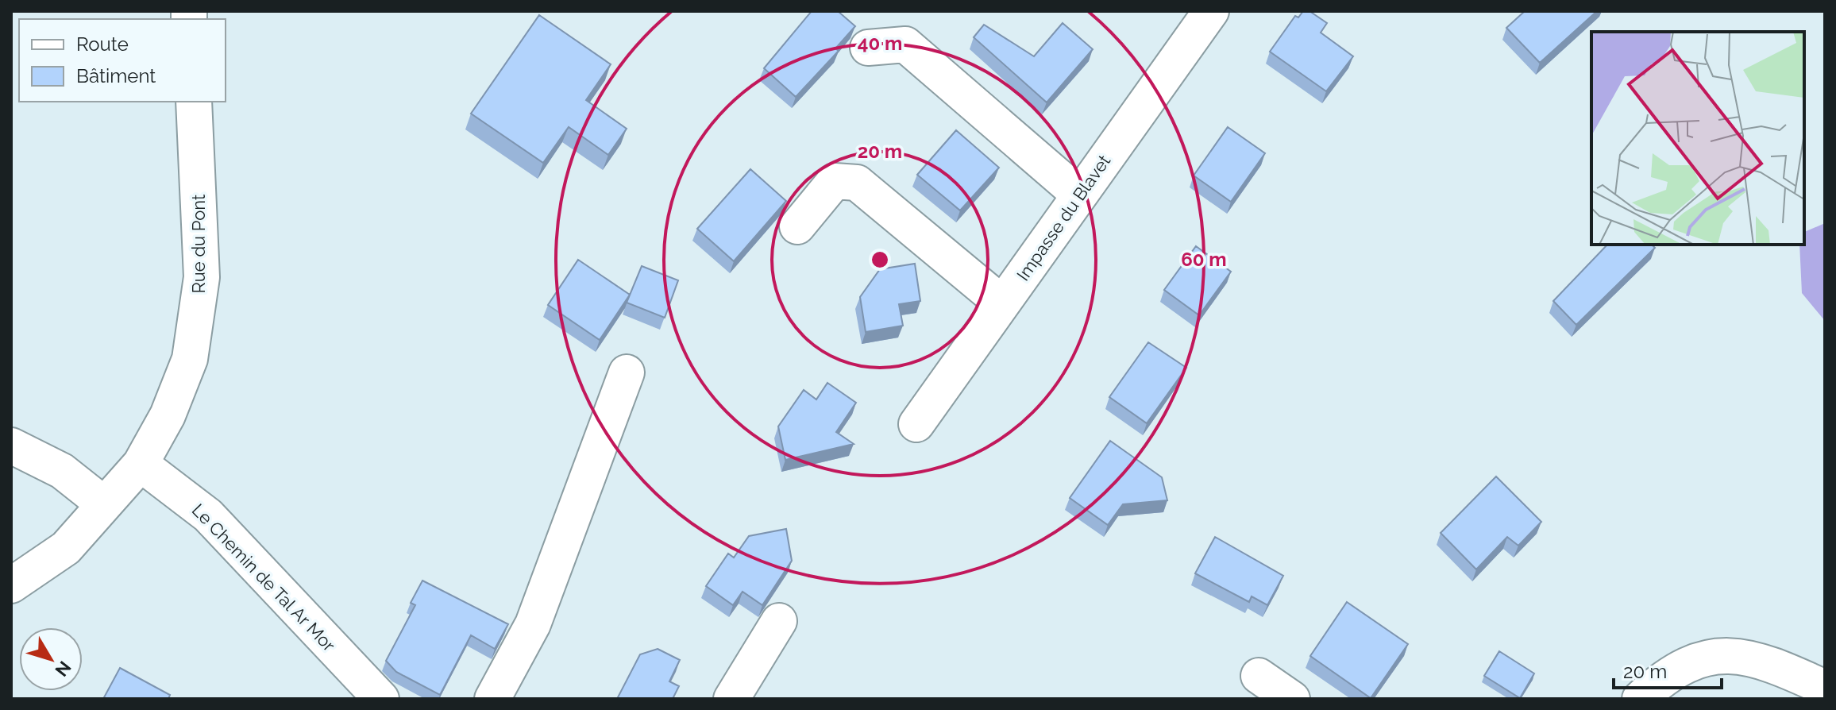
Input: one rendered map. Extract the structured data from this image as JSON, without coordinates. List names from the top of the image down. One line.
{"streets":{"street":["Impasse du Blavet","Rue du Pont","Le Chemin de Tal Ar Mor"]},"crossings":[["Rue du Pont","Le Chemin de Tal Ar Mor"]],"legend":["Route","Bâtiment"],"scale_bar":"20 m","north":"bottom right","rings":["40 m","20 m","60 m"]}
